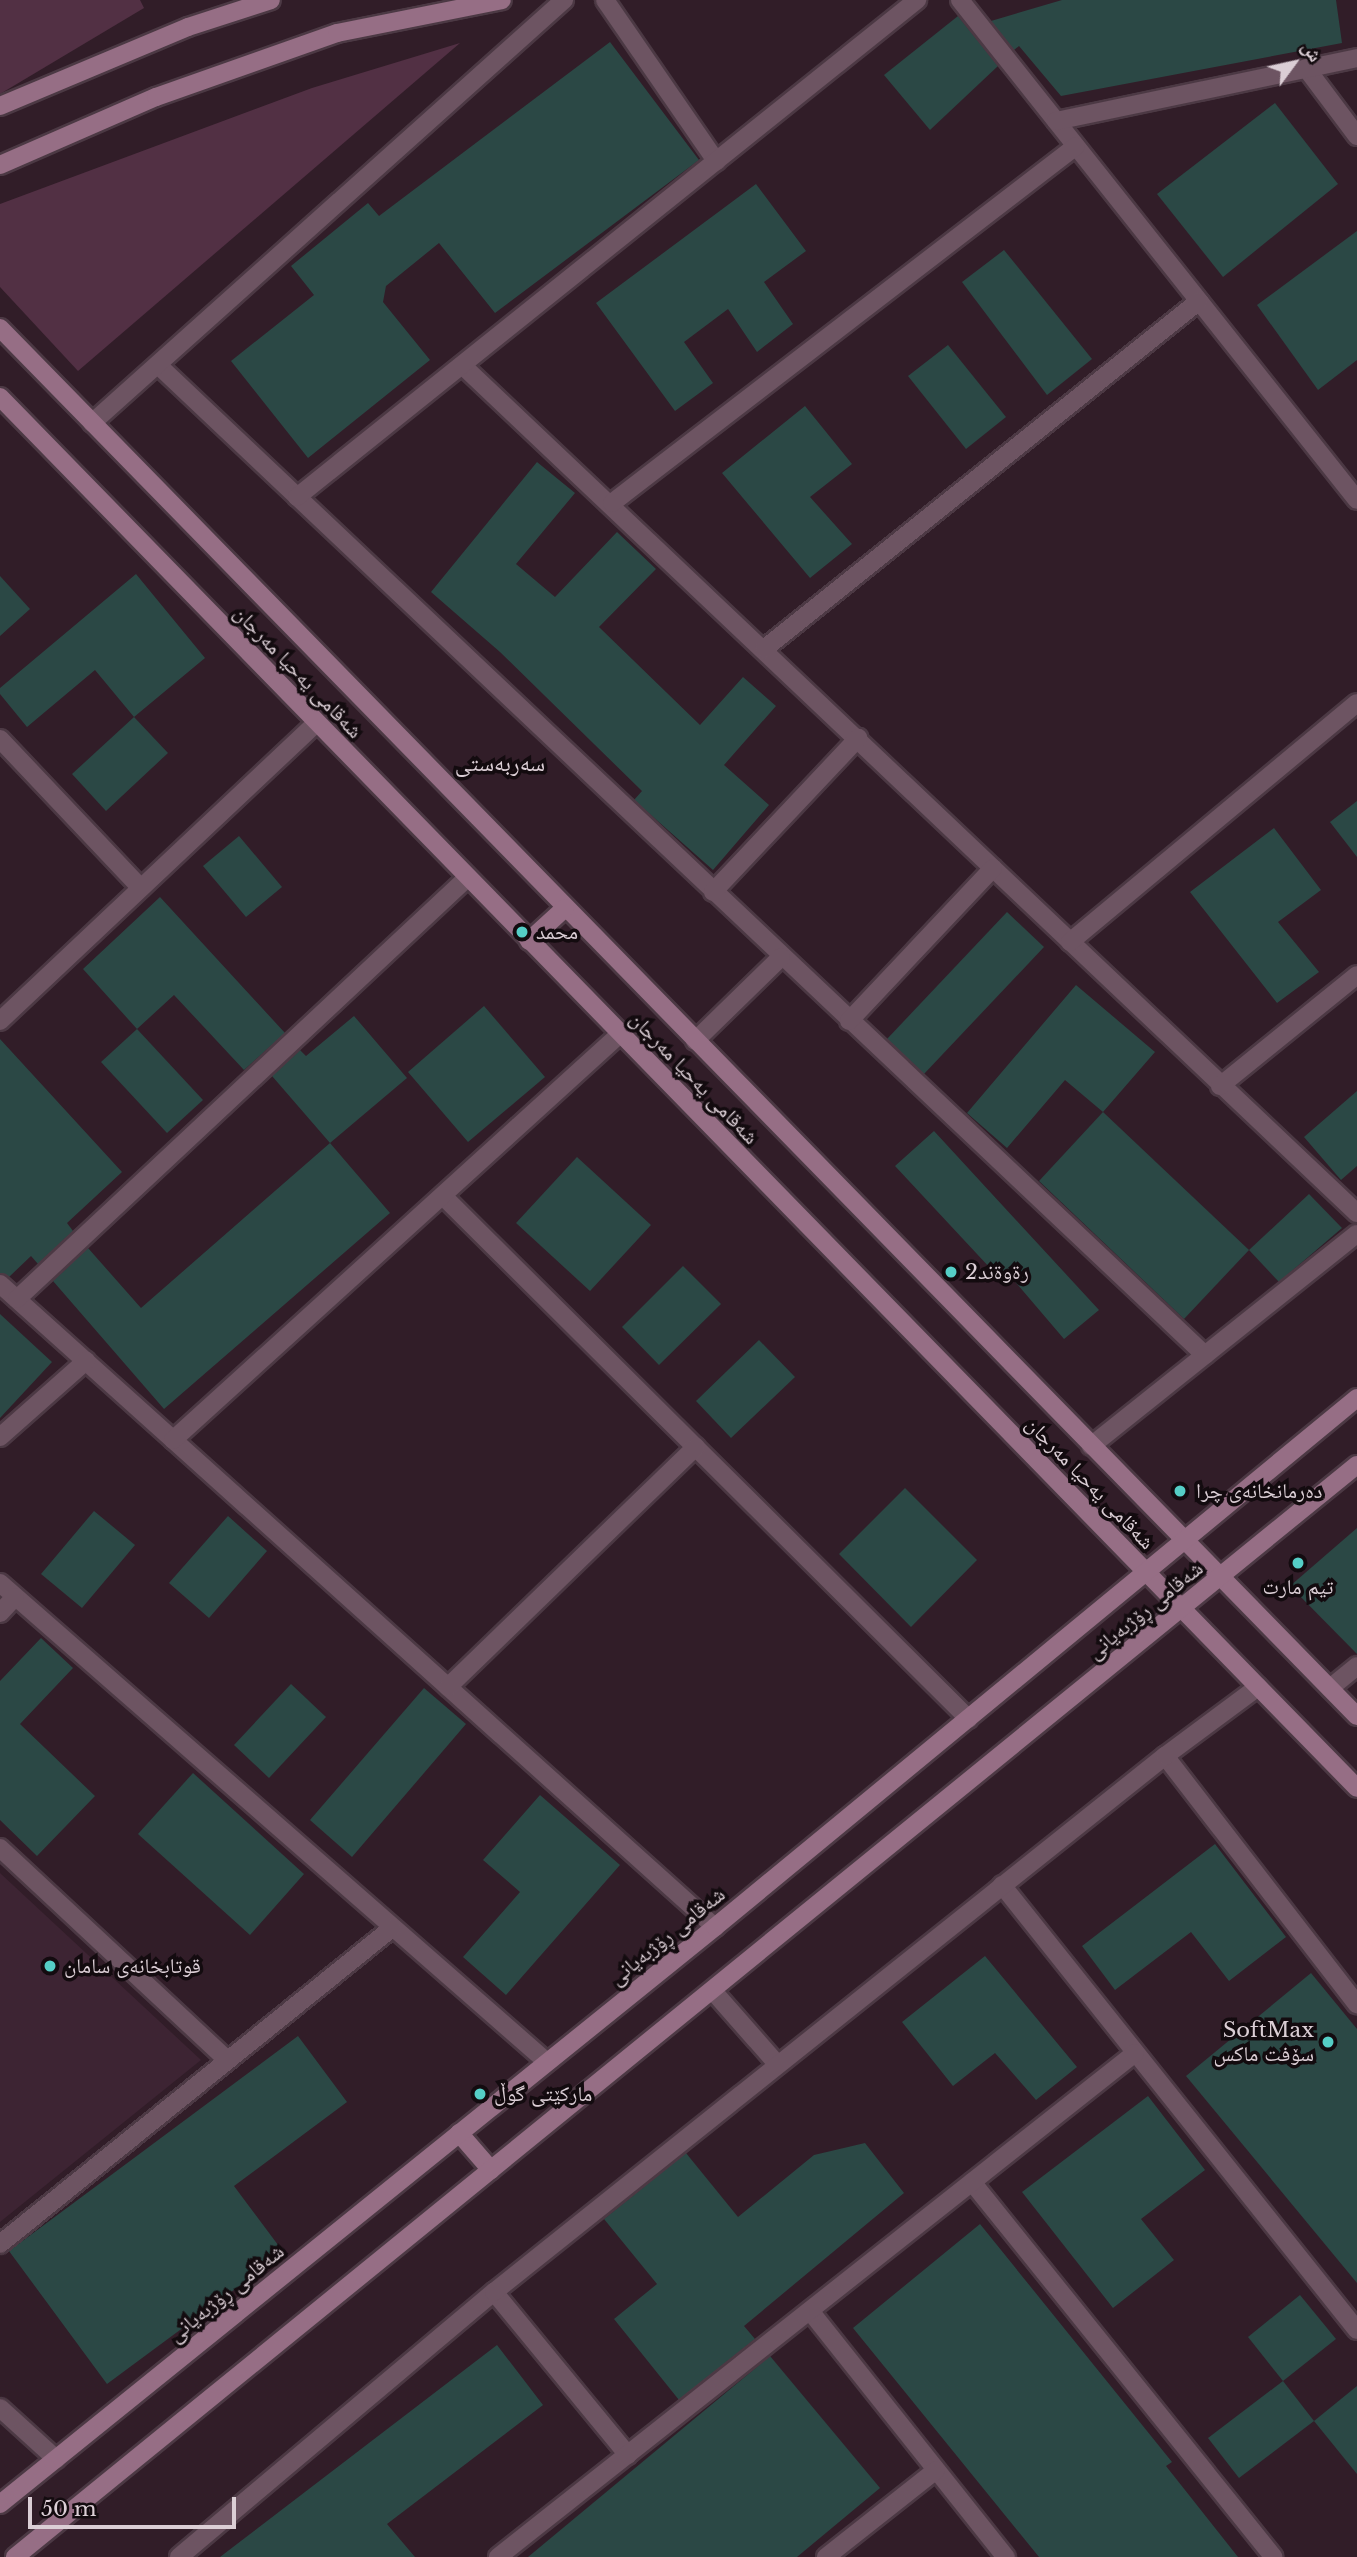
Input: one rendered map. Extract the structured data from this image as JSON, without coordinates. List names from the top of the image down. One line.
{"streets":{"street":["شەقامی یەحیا مەرجان","شەقامی ڕۆژبەیانی"]},"crossings":[["شەقامی یەحیا مەرجان","شەقامی ڕۆژبەیانی"]],"districts":["سه‌ربه‌ستی"],"places":["محمد","رةوةند2","دەرمانخانەی چرا","تیم مارت","قوتابخانەی سامان","SoftMax سۆفت ماکس","مارکێتی گوڵ"],"scale_bar":"50 m","north":"top right"}
